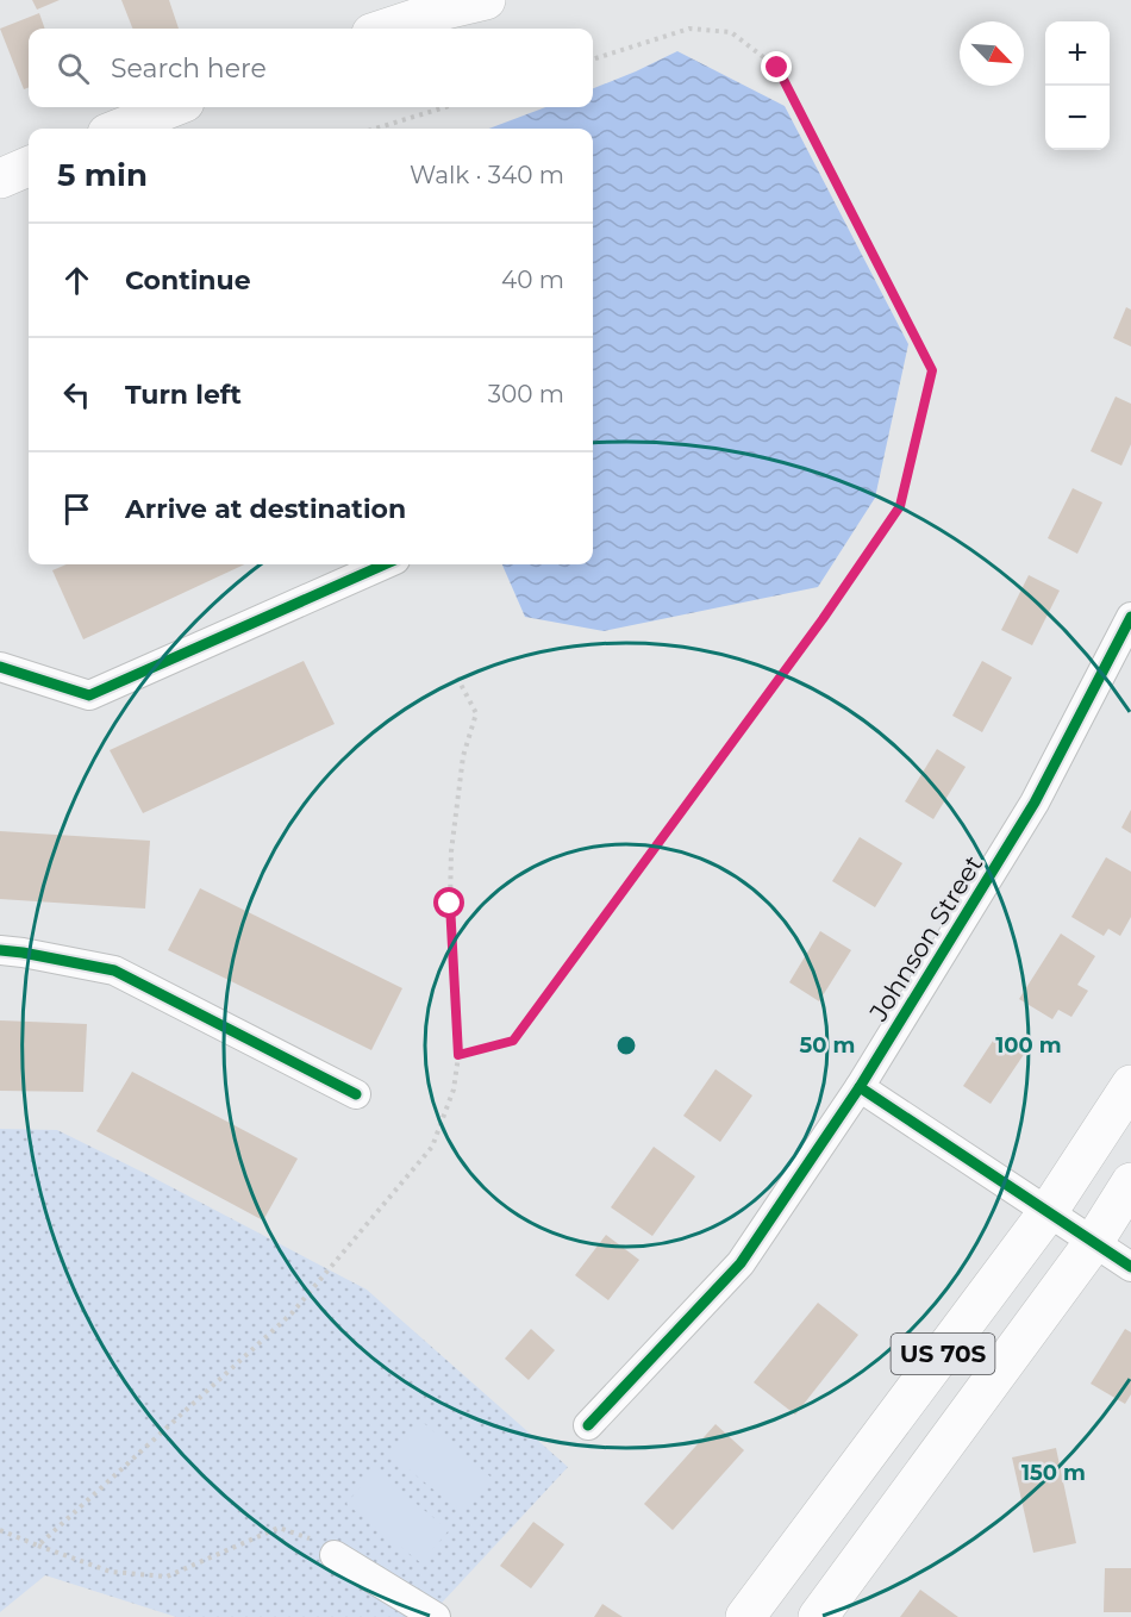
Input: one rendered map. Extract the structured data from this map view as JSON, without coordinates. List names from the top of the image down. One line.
{"streets":{"main road":["US 70S"],"street":["Johnson Street"]},"north":"bottom right","page":{"map_buttons":["+","−"],"search":"Search here","heading":["5 min","Walk · 340 m"],"list":[["Continue","40 m"],["Turn left","300 m"],"Arrive at destination"]},"rings":["50 m","100 m","150 m"]}
